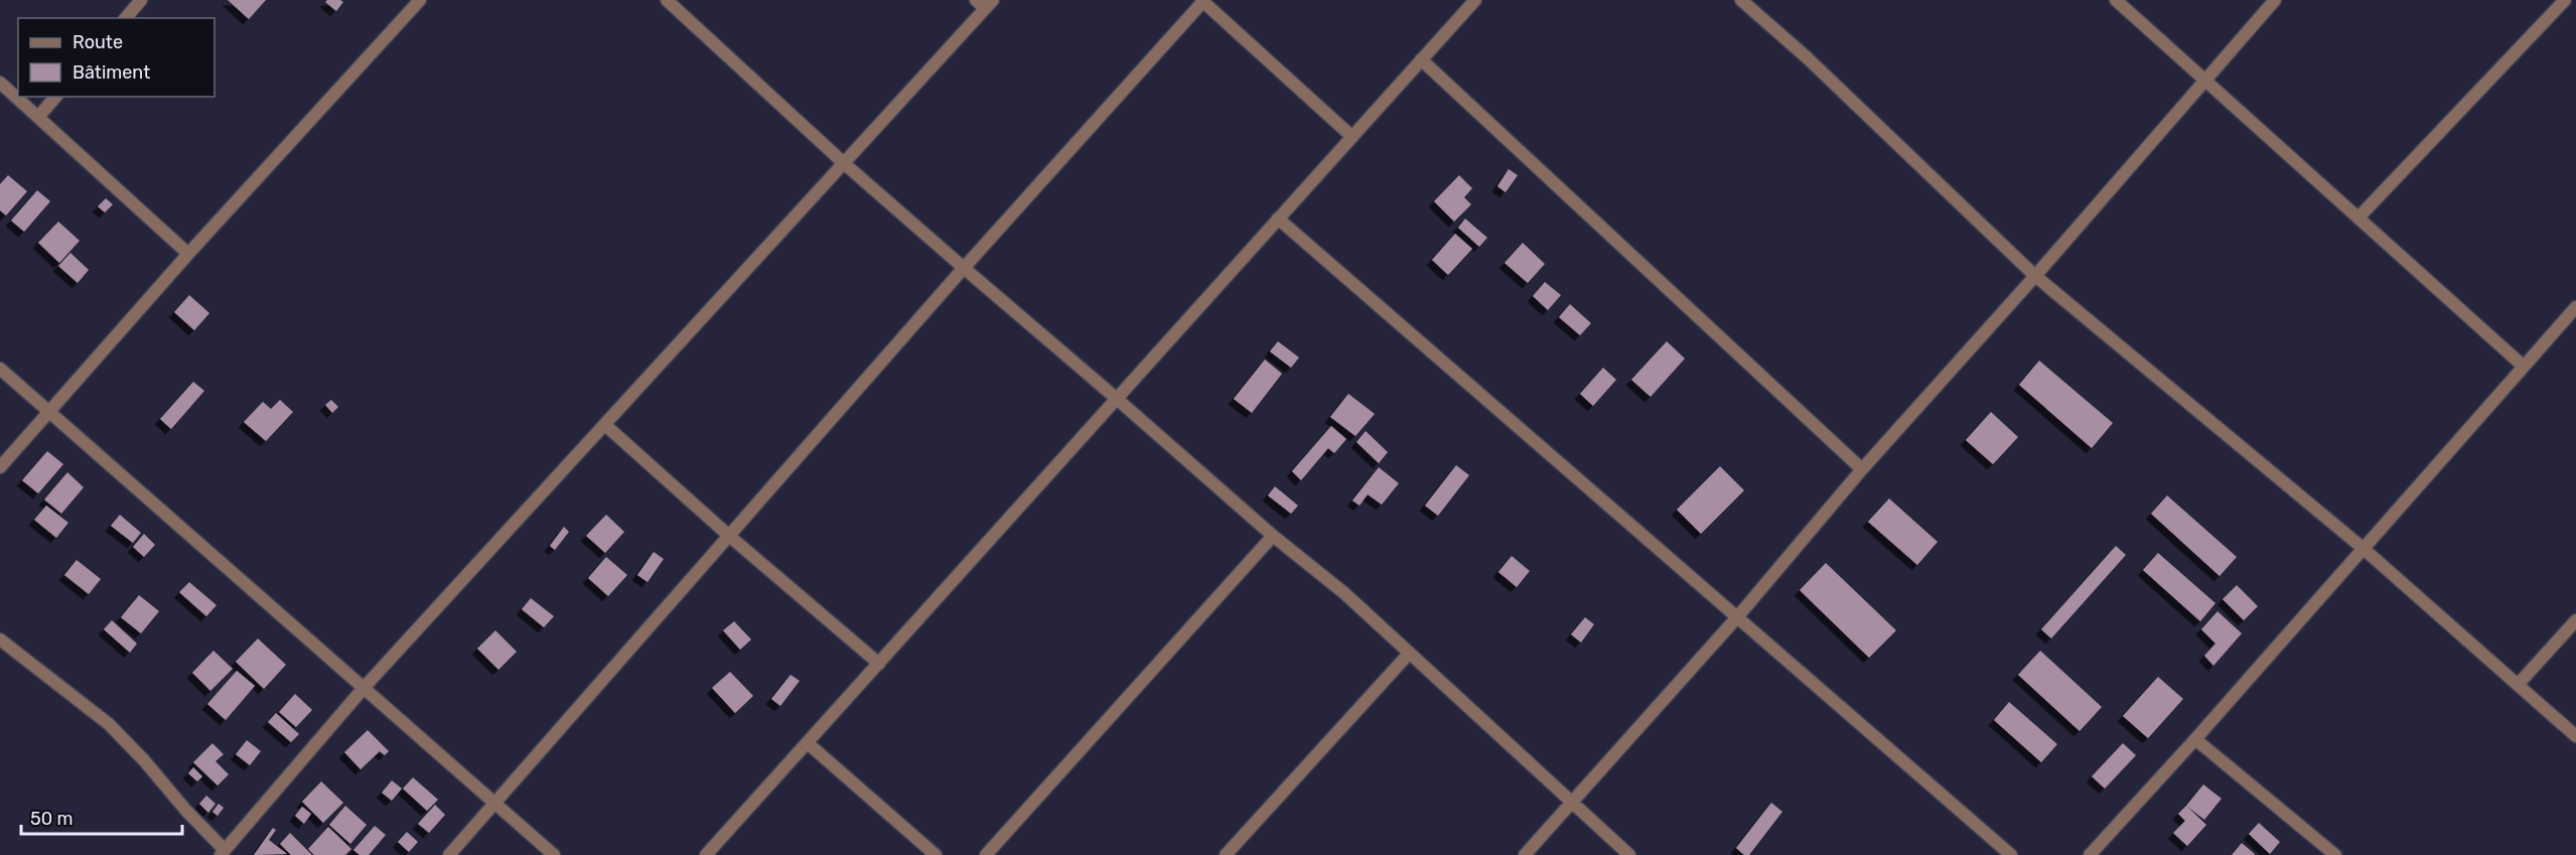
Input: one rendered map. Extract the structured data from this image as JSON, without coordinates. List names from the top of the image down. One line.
{"legend":["Route","Bâtiment"],"scale_bar":"50 m"}
